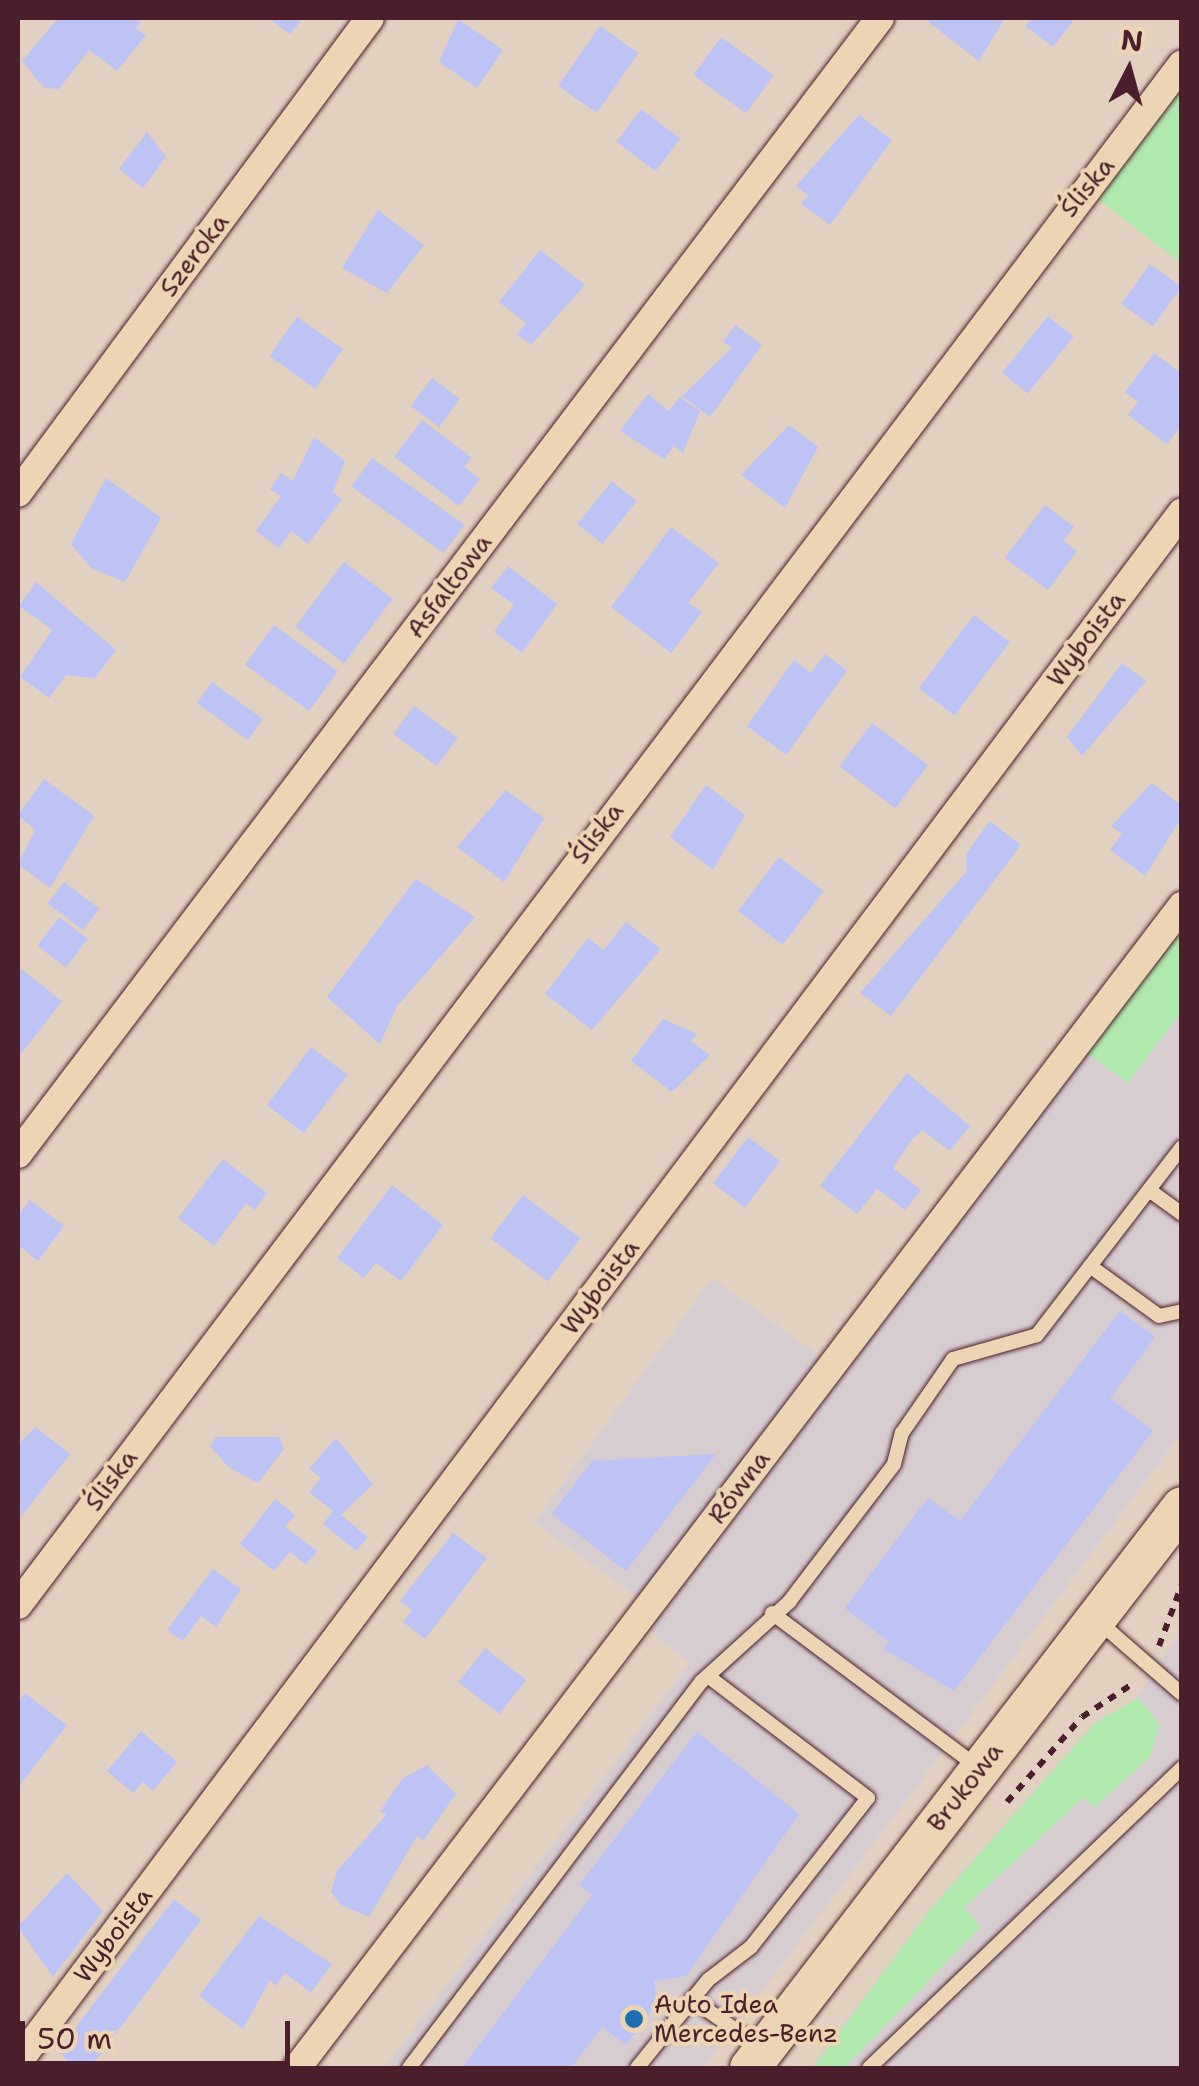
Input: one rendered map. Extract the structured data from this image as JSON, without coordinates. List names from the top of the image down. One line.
{"streets":{"street":["Śliska","Szeroka","Asfaltowa","Wyboista","Równa","Brukowa"]},"places":["Auto Idea Mercedes-Benz"],"scale_bar":"50 m","north":"top"}
